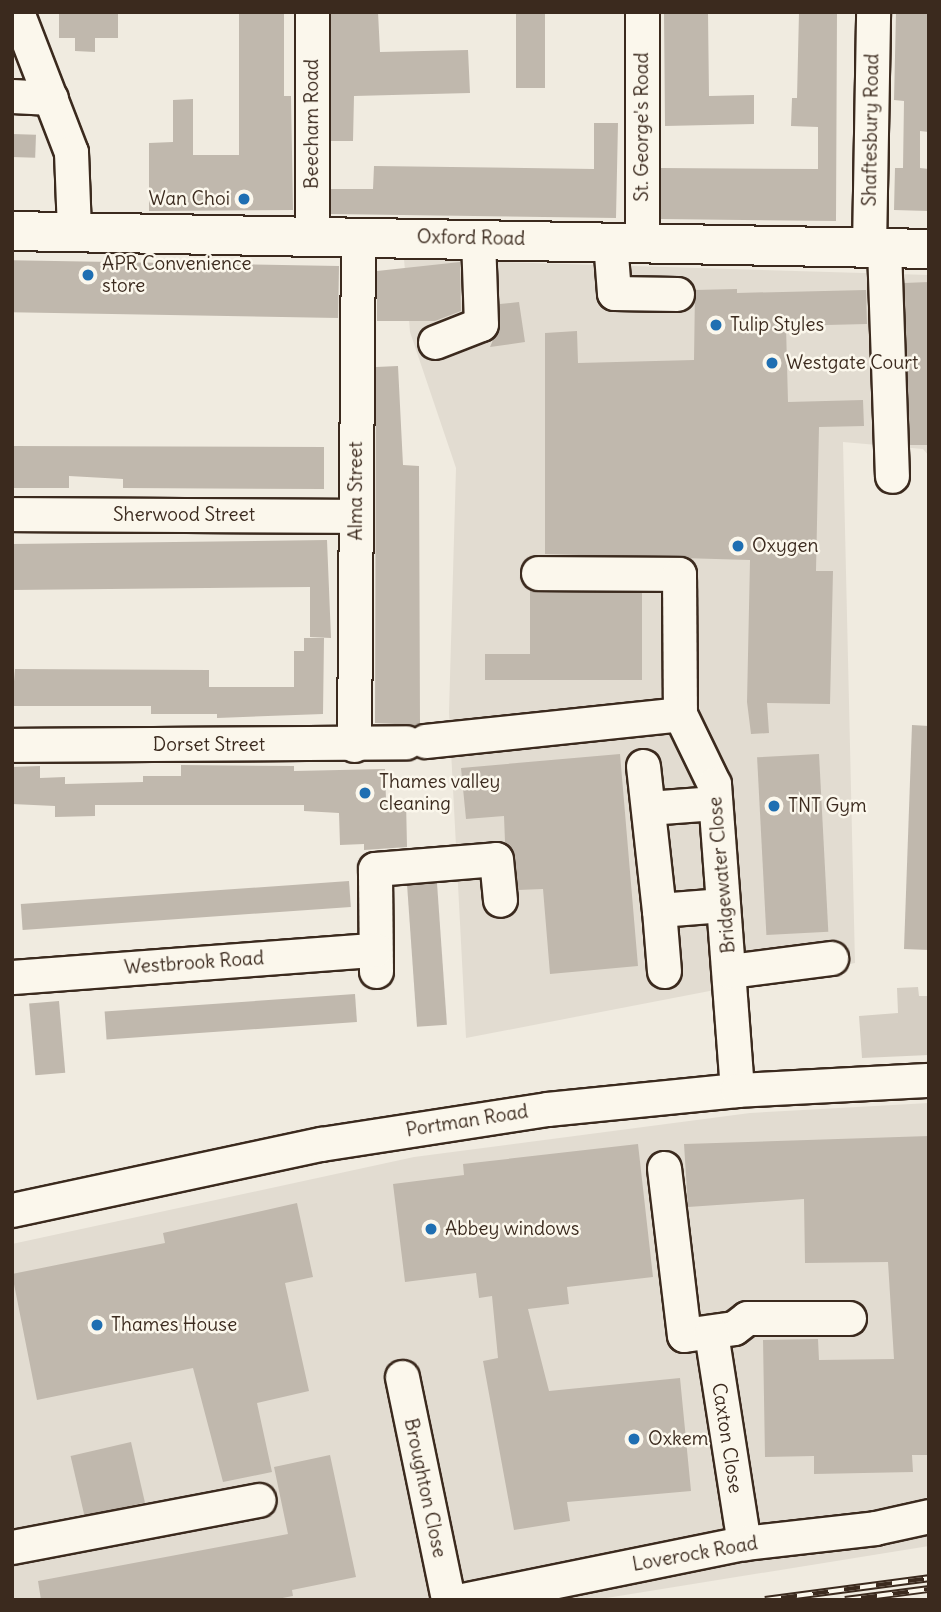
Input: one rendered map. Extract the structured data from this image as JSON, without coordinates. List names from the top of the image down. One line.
{"streets":{"main road":["Oxford Road"],"street":["Beecham Road","St. George's Road","Shaftesbury Road","Alma Street","Sherwood Street","Dorset Street","Bridgewater Close","Westbrook Road","Portman Road","Caxton Close","Broughton Close","Loverock Road"]},"crossings":[["Beecham Road","Oxford Road"],["St. George's Road","Oxford Road"],["Shaftesbury Road","Oxford Road"],["Oxford Road","Alma Street"],["Alma Street","Sherwood Street"],["Alma Street","Dorset Street"],["Dorset Street","Bridgewater Close"],["Bridgewater Close","Portman Road"],["Caxton Close","Loverock Road"]],"places":["Wan Choi","APR Convenience store","Tulip Styles","Westgate Court","Oxygen","Thames valley cleaning","TNT Gym","Abbey windows","Thames House","Oxkem"]}
